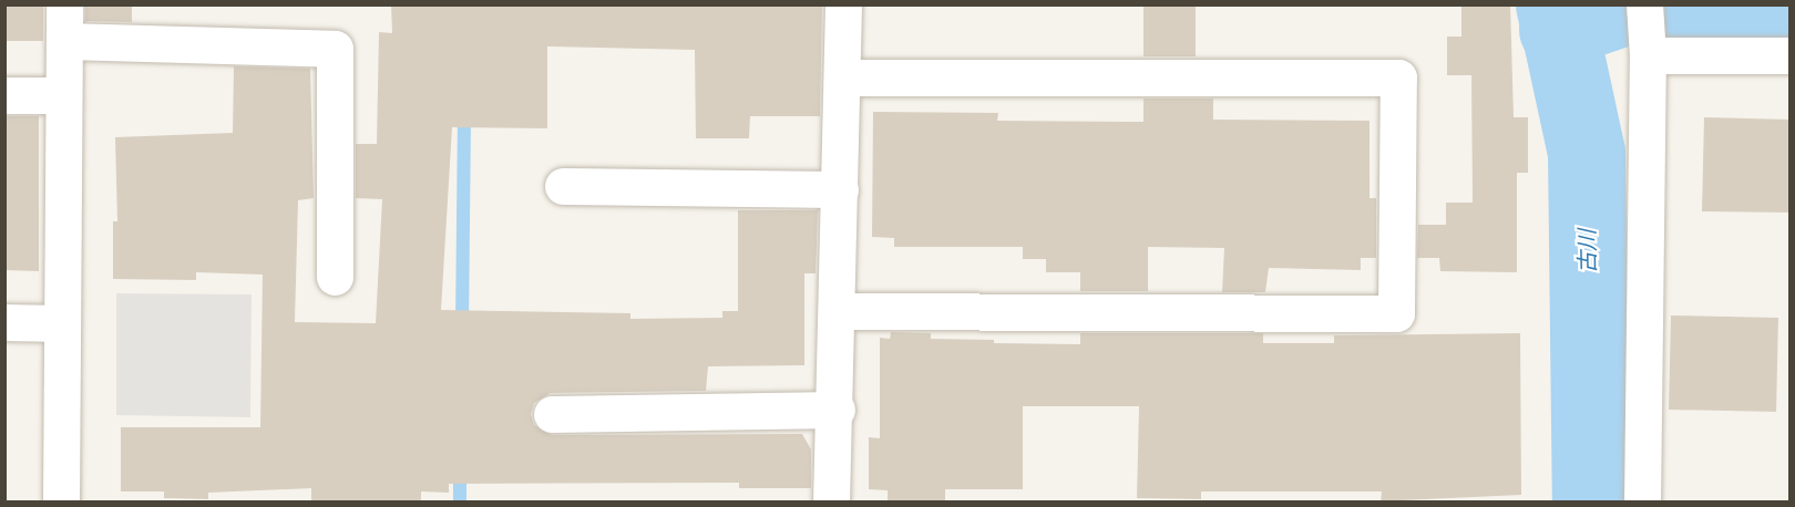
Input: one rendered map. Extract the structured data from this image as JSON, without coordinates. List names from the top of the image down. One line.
{"water":["古川"]}
